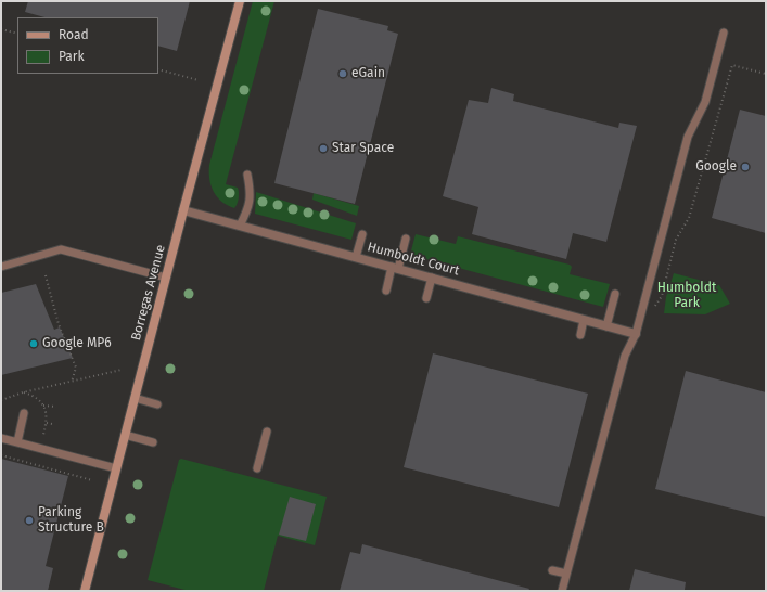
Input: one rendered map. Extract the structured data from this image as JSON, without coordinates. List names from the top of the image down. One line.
{"streets":{"street":["Humboldt Court","Borregas Avenue"]},"crossings":[["Humboldt Court","Borregas Avenue"]],"parks":["Humboldt Park"],"places":["eGain","Star Space","Google","Google MP6","Parking Structure B"],"legend":["Road","Park"]}
